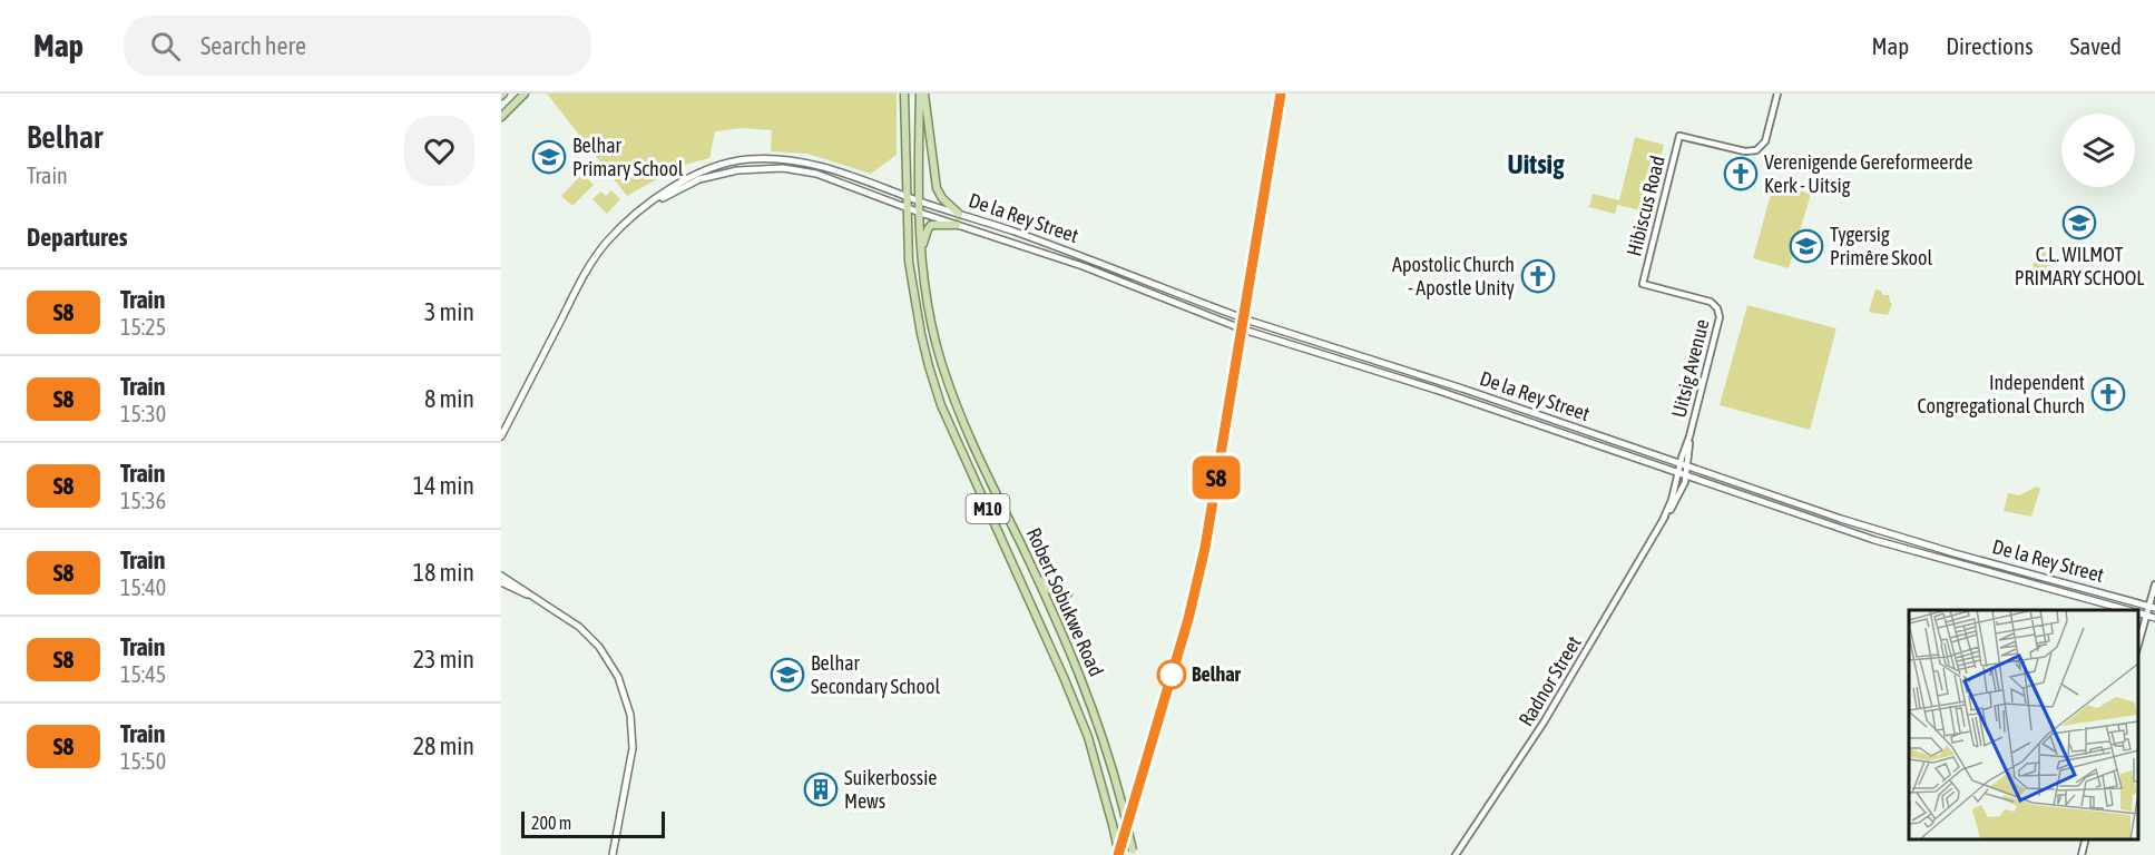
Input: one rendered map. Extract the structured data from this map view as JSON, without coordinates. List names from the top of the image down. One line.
{"streets":{"main road":["De la Rey Street","M10","Robert Sobukwe Road"],"street":["Hibiscus Road","Uitsig Avenue","Radnor Street"]},"crossings":[["Hibiscus Road","Uitsig Avenue"],["De la Rey Street","Uitsig Avenue"],["De la Rey Street","Robert Sobukwe Road"],["De la Rey Street","Radnor Street"],["Uitsig Avenue","Radnor Street"]],"districts":["Uitsig"],"places":{"school or university":["Belhar Primary School","C.L. WILMOT PRIMARY SCHOOL","Tygersig Primêre Skool","Belhar Secondary School"],"church":["Verenigende Gereformeerde Kerk - Uitsig","Apostolic Church - Apostle Unity","Independent Congregational Church"],"other":["Belhar"],"building":["Suikerbossie Mews"]},"scale_bar":"200 m","page":{"header":"Map","search":"Search here","nav":["Map","Directions","Saved"],"heading":[["Belhar","Train"],"Departures"],"on_map":"S8","list":[{"mark":"S8","name":"Train","note":"15:25","value":"3 min"},{"mark":"S8","name":"Train","note":"15:30","value":"8 min"},{"mark":"S8","name":"Train","note":"15:36","value":"14 min"},{"mark":"S8","name":"Train","note":"15:40","value":"18 min"},{"mark":"S8","name":"Train","note":"15:45","value":"23 min"},{"mark":"S8","name":"Train","note":"15:50","value":"28 min"}],"scale":"200 m"}}
